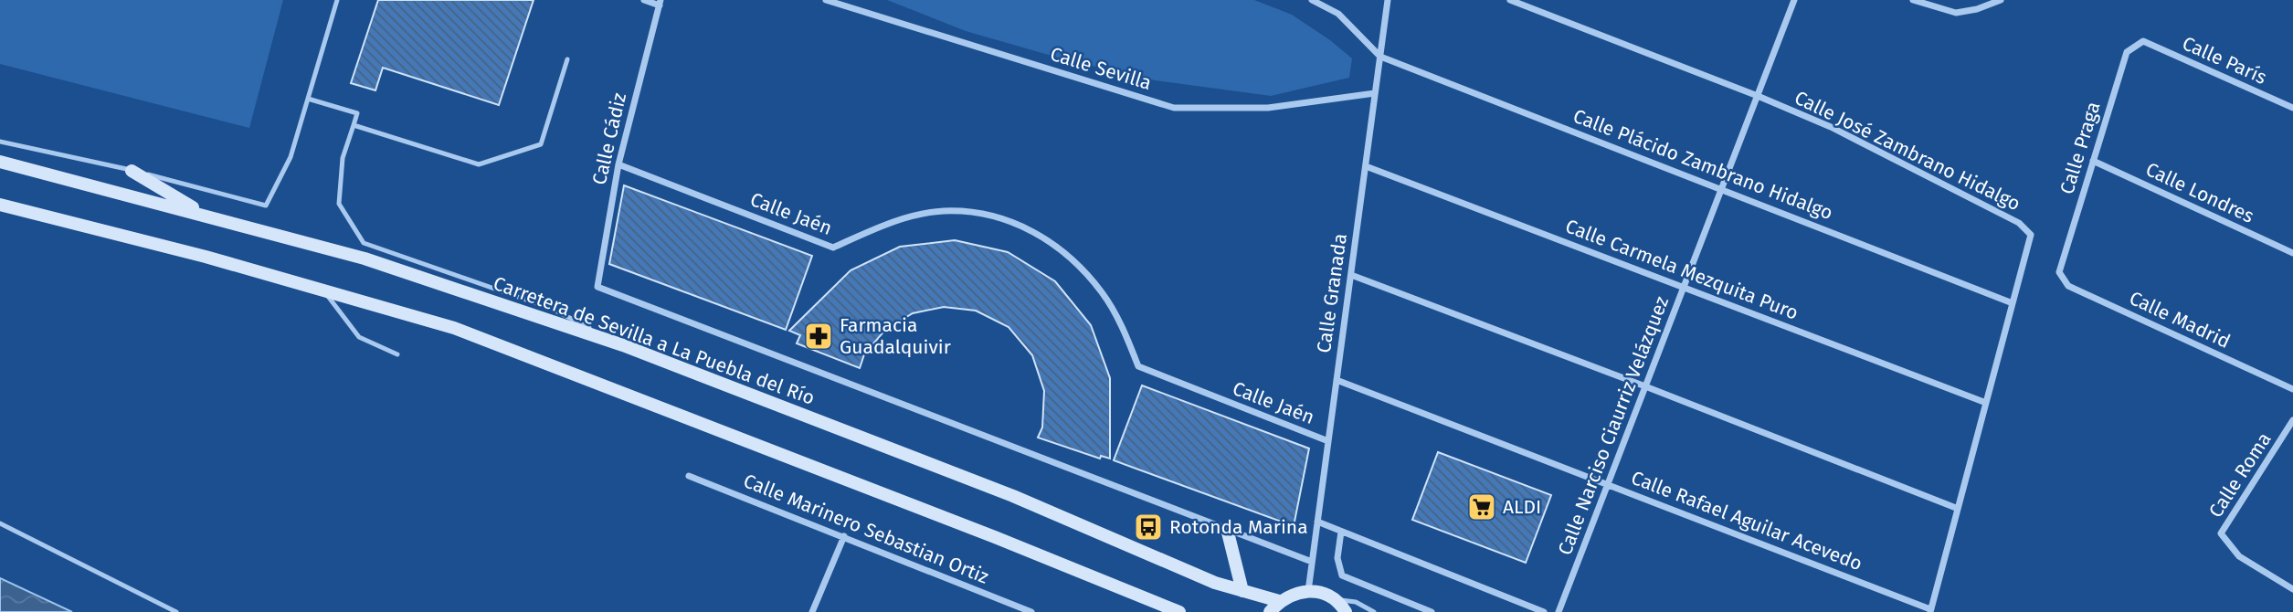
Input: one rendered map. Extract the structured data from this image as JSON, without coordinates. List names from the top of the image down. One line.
{"streets":{"main road":["Carretera de Sevilla a La Puebla del Río"],"street":["Calle París","Calle Sevilla","Calle Cádiz","Calle Praga","Calle José Zambrano Hidalgo","Calle Plácido Zambrano Hidalgo","Calle Londres","Calle Jaén","Calle Carmela Mezquita Puro","Calle Granada","Calle Madrid","Calle Narciso Ciaurriz Velázquez","Calle Roma","Calle Rafael Aguilar Acevedo","Calle Marinero Sebastian Ortiz"]},"crossings":[["Calle París","Calle Praga"],["Calle Sevilla","Calle Granada"],["Calle Cádiz","Calle Jaén"],["Calle Praga","Calle Londres"],["Calle Praga","Calle Madrid"],["Calle José Zambrano Hidalgo","Calle Plácido Zambrano Hidalgo"],["Calle José Zambrano Hidalgo","Calle Carmela Mezquita Puro"],["Calle José Zambrano Hidalgo","Calle Narciso Ciaurriz Velázquez"],["Calle José Zambrano Hidalgo","Calle Rafael Aguilar Acevedo"],["Calle Plácido Zambrano Hidalgo","Calle Granada"],["Calle Plácido Zambrano Hidalgo","Calle Narciso Ciaurriz Velázquez"],["Calle Jaén","Calle Granada"],["Calle Carmela Mezquita Puro","Calle Granada"],["Calle Carmela Mezquita Puro","Calle Narciso Ciaurriz Velázquez"],["Calle Granada","Calle Rafael Aguilar Acevedo"],["Calle Narciso Ciaurriz Velázquez","Calle Rafael Aguilar Acevedo"]],"places":{"pharmacy":["Farmacia Guadalquivir"],"supermarket":["ALDI"],"bus stop":["Rotonda Marina"]}}
